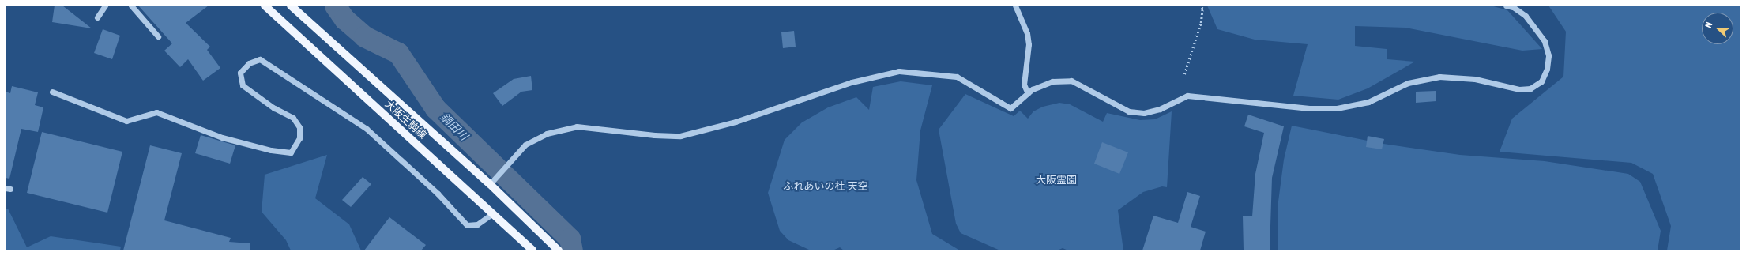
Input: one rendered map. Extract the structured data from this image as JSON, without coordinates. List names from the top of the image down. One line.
{"streets":{"main road":["大阪生駒線"]},"water":["鍋田川"],"parks":["大阪霊園","ふれあいの杜 天空"],"north":"left"}
